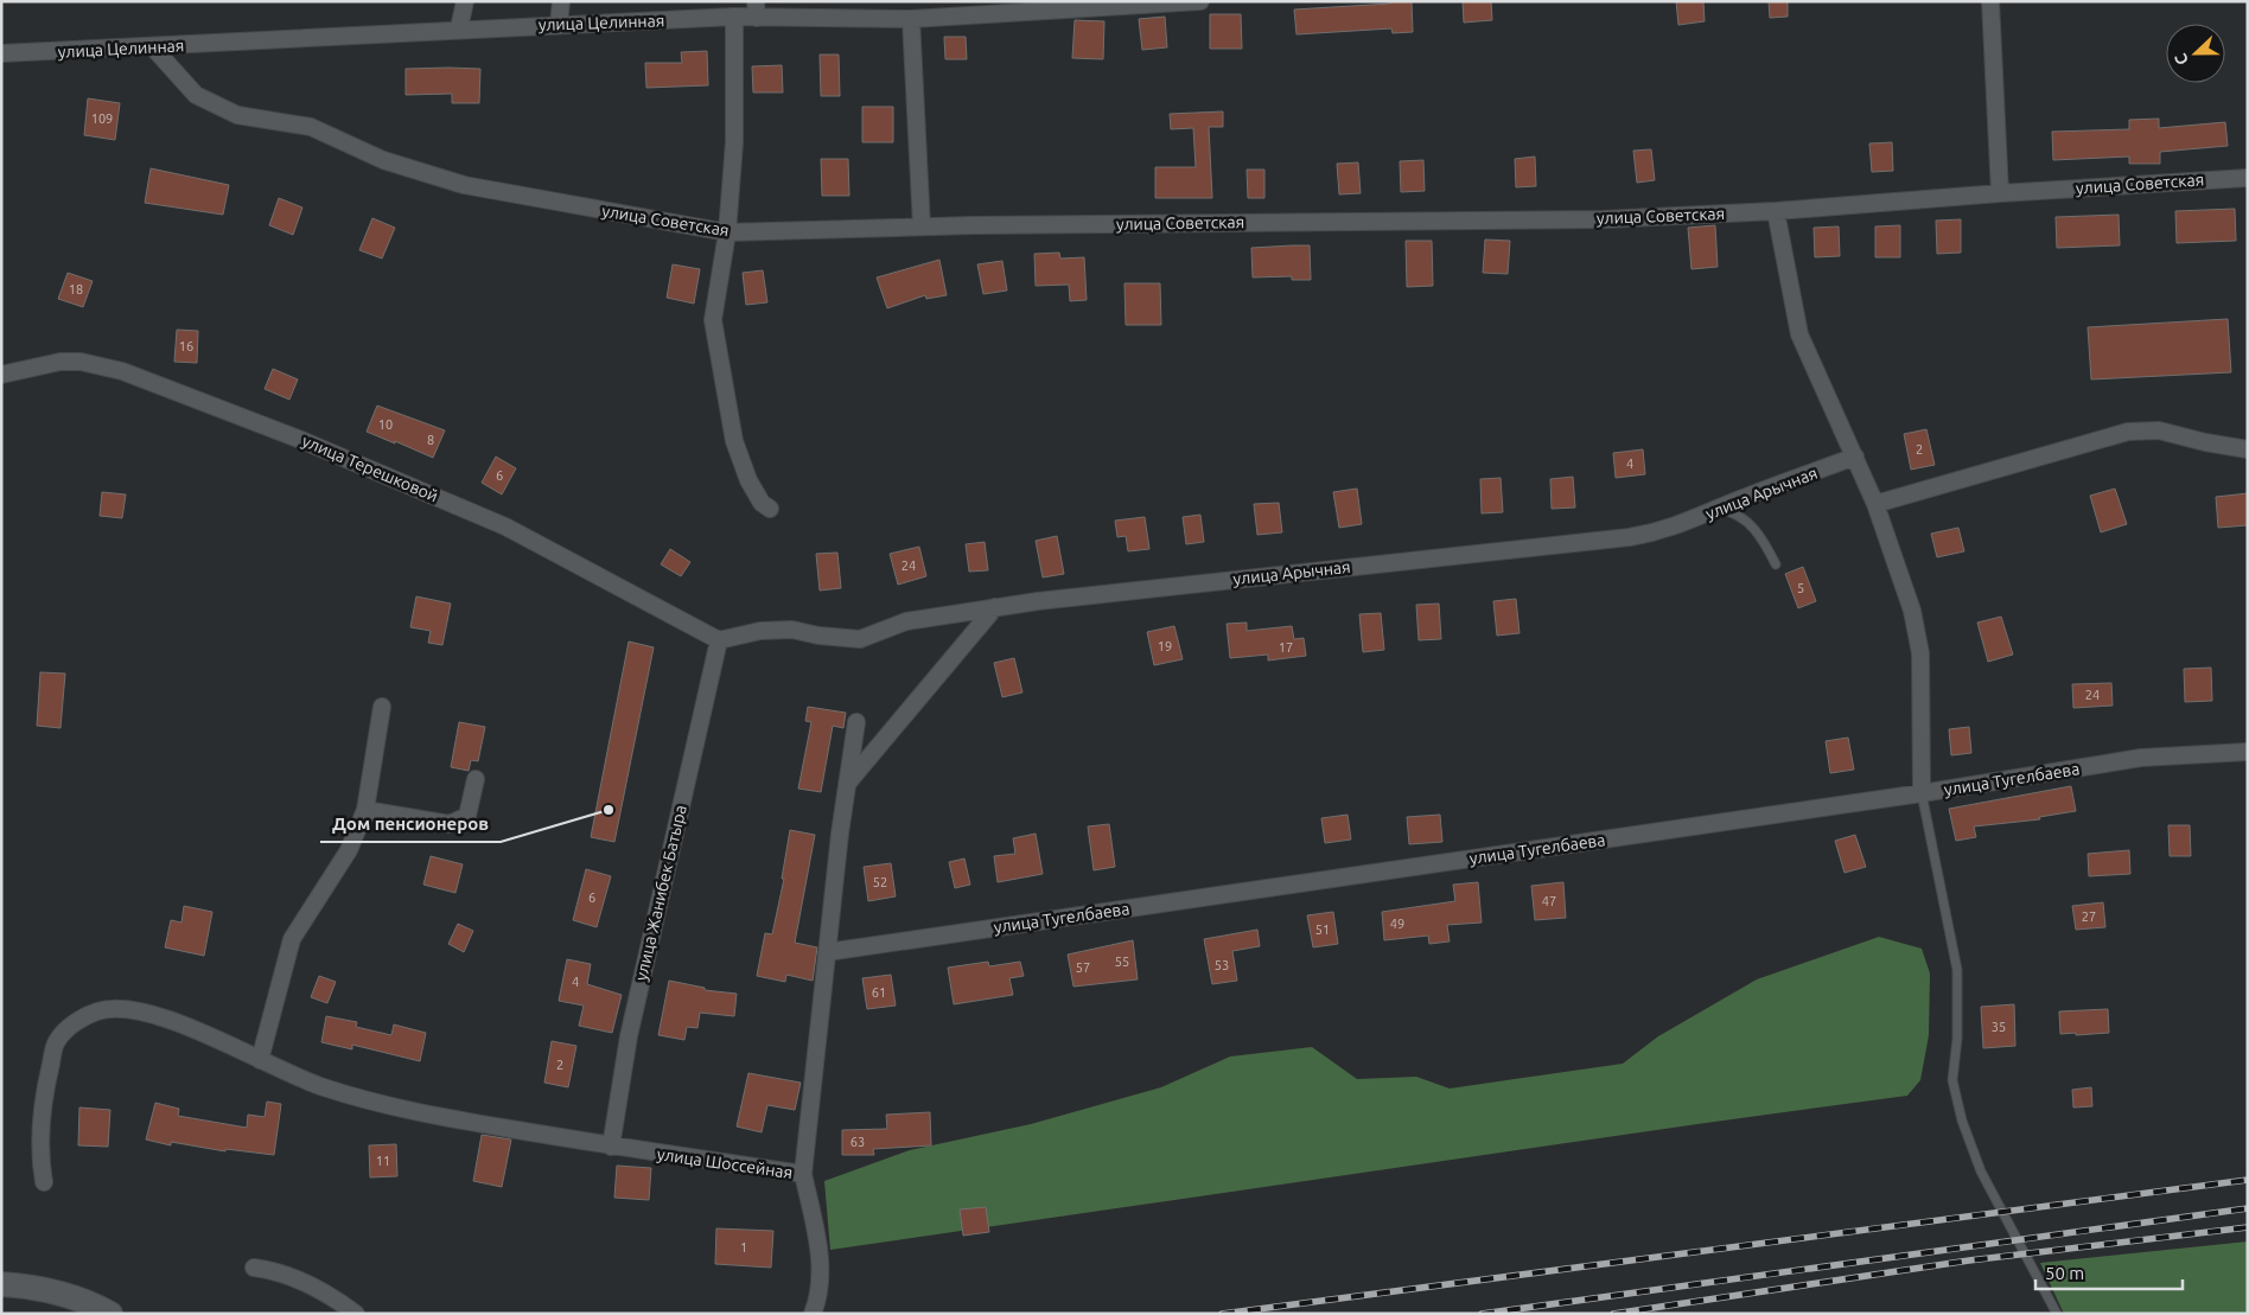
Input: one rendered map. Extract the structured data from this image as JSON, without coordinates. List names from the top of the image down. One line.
{"streets":{"street":["улица Целинная","улица Советская","улица Терешковой","улица Арычная","улица Тугелбаева","улица Жанибек Батыра","улица Шоссейная"]},"crossings":[["улица Целинная","улица Советская"],["улица Терешковой","улица Арычная"],["улица Терешковой","улица Жанибек Батыра"],["улица Арычная","улица Жанибек Батыра"],["улица Жанибек Батыра","улица Шоссейная"]],"places":["Дом пенсионеров"],"house_numbers":["109","18","16","10","8","2","4","6","24","5","19","17","24","52","6","47","27","49","51","55","53","57","4","61","35","2","63","11","1"],"scale_bar":"50 m","north":"left"}
